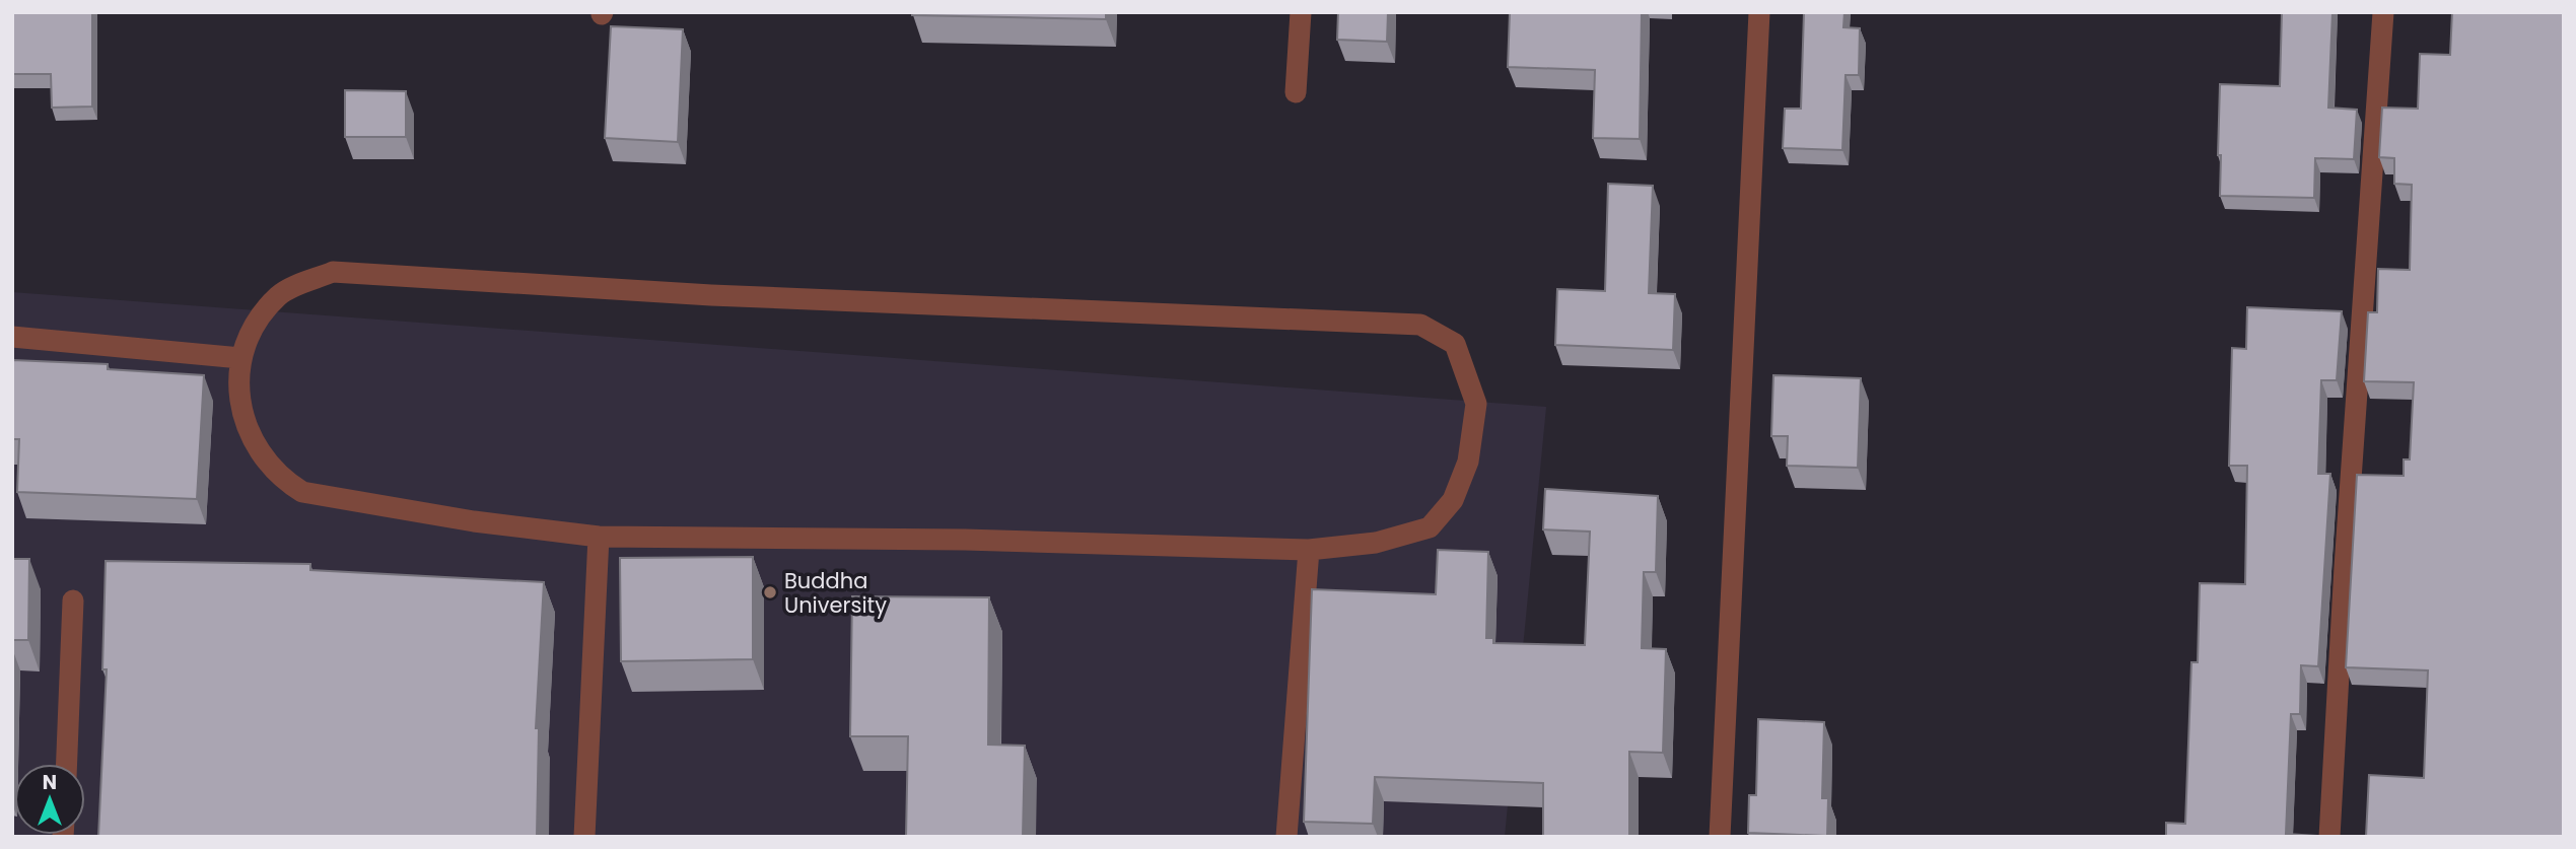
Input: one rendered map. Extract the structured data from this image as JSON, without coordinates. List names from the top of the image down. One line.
{"places":["Buddha University"],"north":"top"}
